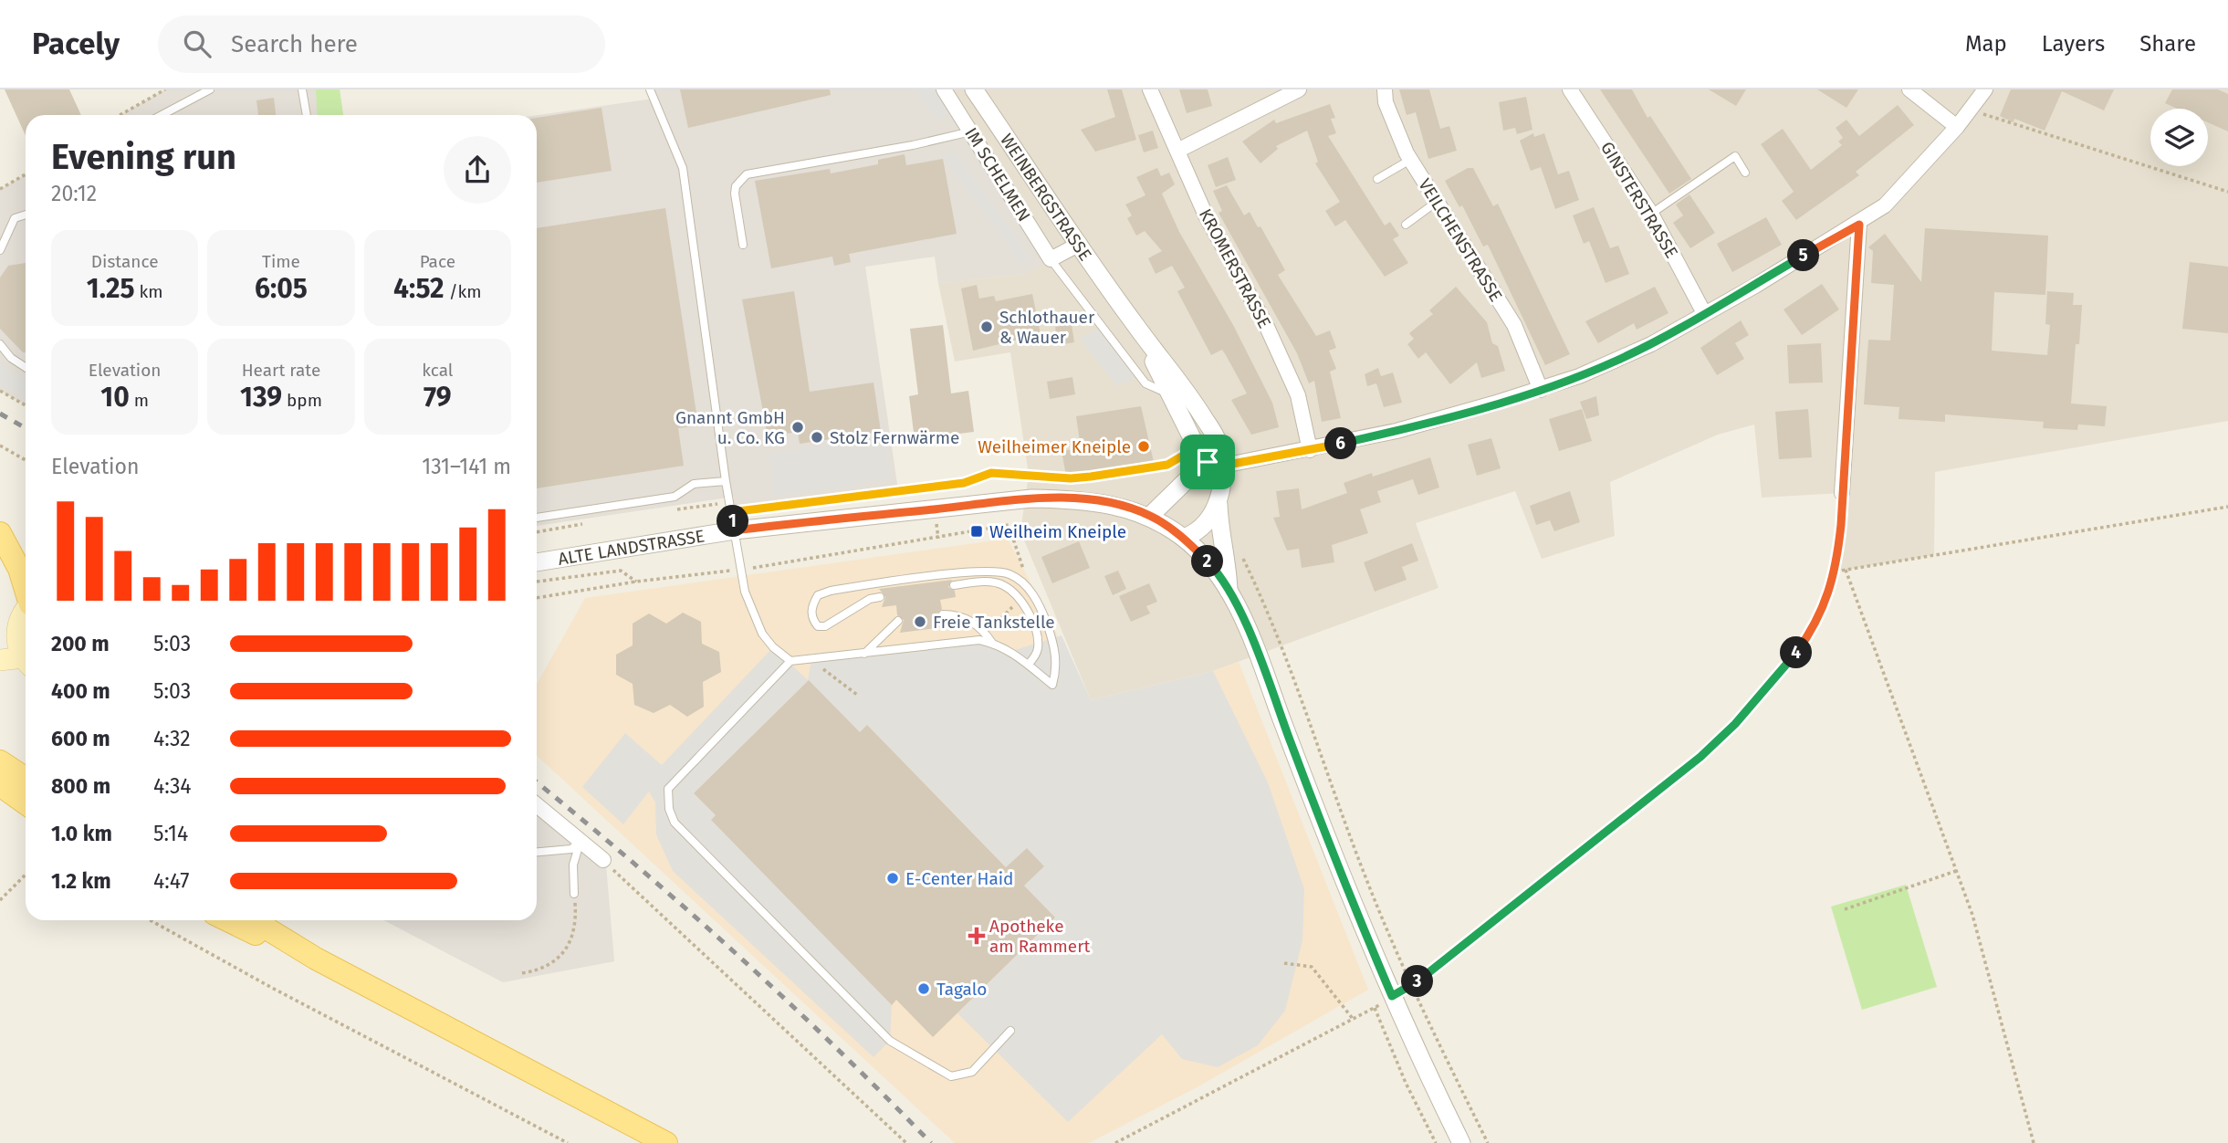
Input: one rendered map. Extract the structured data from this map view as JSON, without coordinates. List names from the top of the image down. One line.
{"streets":{"street":["IM SCHELMEN","WEINBERGSTRASSE","GINSTERSTRASSE","VEILCHENSTRASSE","KROMERSTRASSE","ALTE LANDSTRASSE"]},"places":{"other":["Schlothauer & Wauer","Gnannt GmbH u. Co. KG","Stolz Fernwärme","Weilheimer Kneiple","Freie Tankstelle","E-Center Haid","Tagalo"],"transit":["Weilheim Kneiple"],"health":["Apotheke am Rammert"]},"page":{"header":"Pacely","search":"Search here","nav":["Map","Layers","Share"],"heading":["Evening run","20:12"],"stats":[["Distance","1.25 km"],["Time","6:05"],["Pace","4:52 /km"],["Elevation","10 m"],["Heart rate","139 bpm"],["kcal","79"]],"pins":["5","6","1","2","4","3"],"chart":["Elevation","131–141 m"],"list":[{"name":"200 m","note":"5:03"},{"name":"400 m","note":"5:03"},{"name":"600 m","note":"4:32"},{"name":"800 m","note":"4:34"},{"name":"1.0 km","note":"5:14"},{"name":"1.2 km","note":"4:47"}]}}
